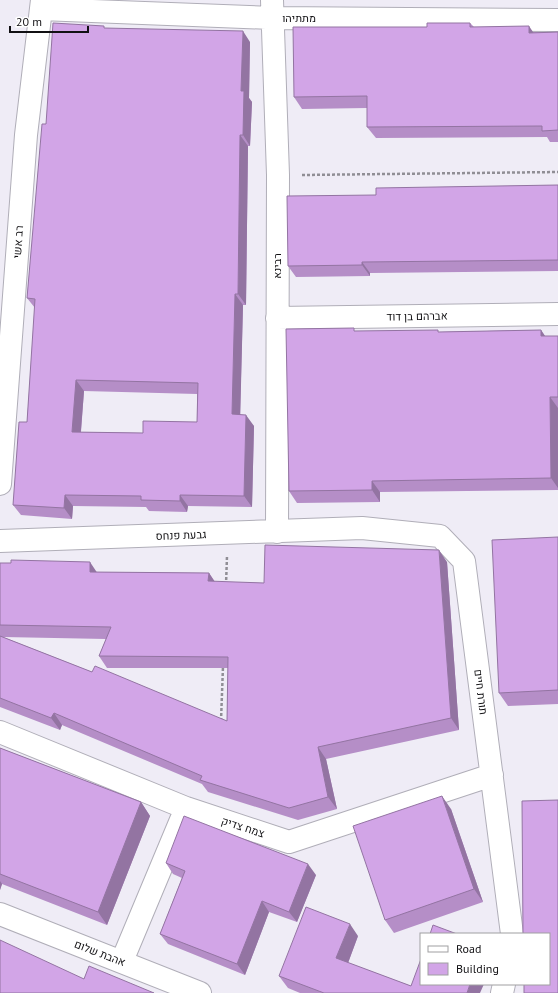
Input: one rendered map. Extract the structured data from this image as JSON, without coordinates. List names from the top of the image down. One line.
{"streets":{"street":["מתתיהו","רב אשי","רבינא","אברהם בן דוד","גבעת פנחס","תורת חיים","צמח צדיק","אהבת שלום"]},"crossings":[["מתתיהו","רב אשי"],["מתתיהו","רבינא"],["רבינא","אברהם בן דוד"],["רבינא","גבעת פנחס"],["גבעת פנחס","תורת חיים"],["תורת חיים","צמח צדיק"]],"legend":["Road","Building"],"scale_bar":"20 m"}
